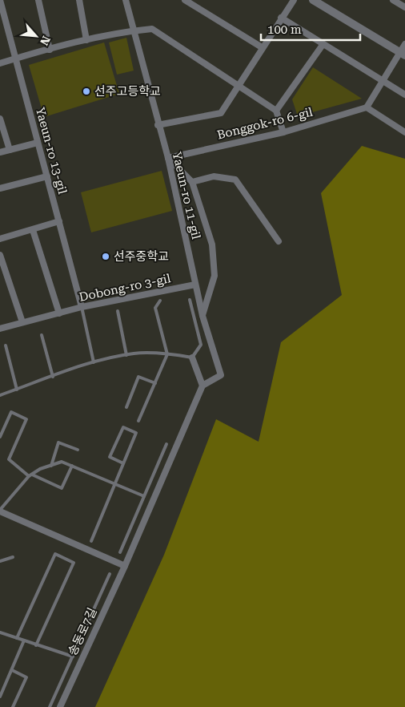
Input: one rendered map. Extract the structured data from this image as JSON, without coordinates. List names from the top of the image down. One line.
{"streets":{"street":["Bonggok-ro 6-gil","Yaeun-ro 13-gil","Yaeun-ro 11-gil","Dobong-ro 3-gil","송동로7길"]},"crossings":[["Bonggok-ro 6-gil","Yaeun-ro 11-gil"],["Yaeun-ro 13-gil","Dobong-ro 3-gil"],["Yaeun-ro 11-gil","Dobong-ro 3-gil"],["Yaeun-ro 11-gil","송동로7길"]],"places":["선주고등학교","선주중학교"],"scale_bar":"100 m","north":"bottom right"}
